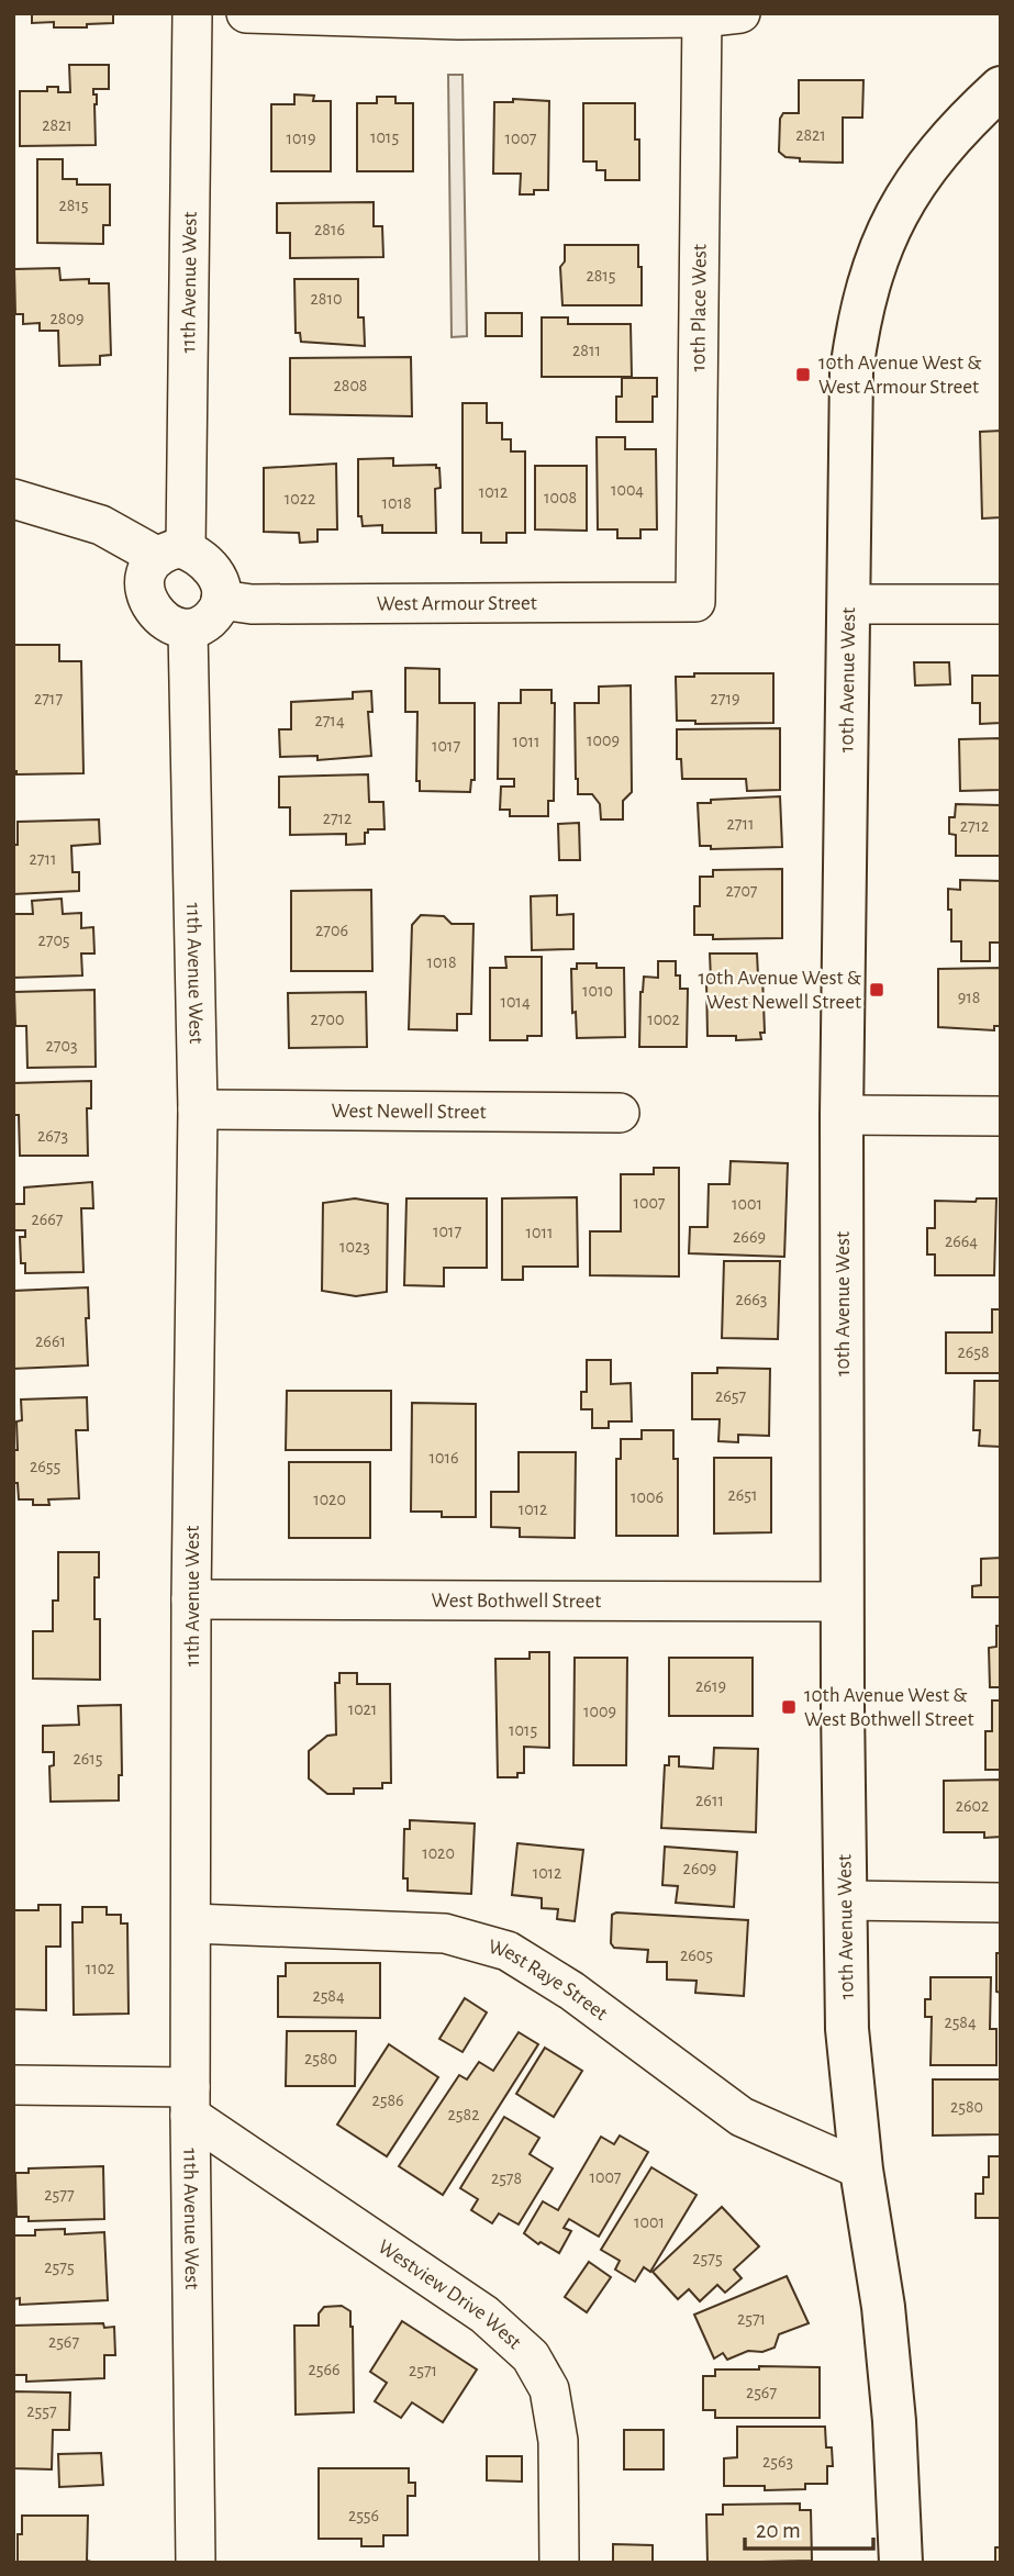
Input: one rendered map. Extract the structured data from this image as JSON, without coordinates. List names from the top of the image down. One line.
{"streets":{"street":["11th Avenue West","10th Place West","West Armour Street","10th Avenue West","West Newell Street","West Bothwell Street","West Raye Street","Westview Drive West"]},"crossings":[["11th Avenue West","West Armour Street"],["11th Avenue West","West Newell Street"],["11th Avenue West","West Bothwell Street"],["11th Avenue West","West Raye Street"],["11th Avenue West","Westview Drive West"],["10th Place West","West Armour Street"],["10th Avenue West","West Bothwell Street"],["10th Avenue West","West Raye Street"]],"places":{"transit":["10th Avenue West & West Armour Street","10th Avenue West & West Newell Street","10th Avenue West & West Bothwell Street"]},"house_numbers":["2821","2821","1015","1019","1007","2815","2816","2815","2810","2809","2811","2808","1004","1012","1008","1022","1018","2717","2719","2714","1009","1011","1017","2712","2711","2712","2711","2707","2706","2705","1018","1010","918","1014","2700","1002","2703","2673","1007","1001","2667","1017","1011","2669","2664","1023","2663","2661","2658","2657","1016","2655","2651","1006","1020","1012","2619","1021","1009","1015","2615","2611","2602","1020","2609","1012","2605","1102","2584","2584","2580","2586","2580","2582","1007","2578","2577","1001","2575","2575","2571","2567","2566","2571","2567","2557","2563","2556"],"scale_bar":"20 m"}
